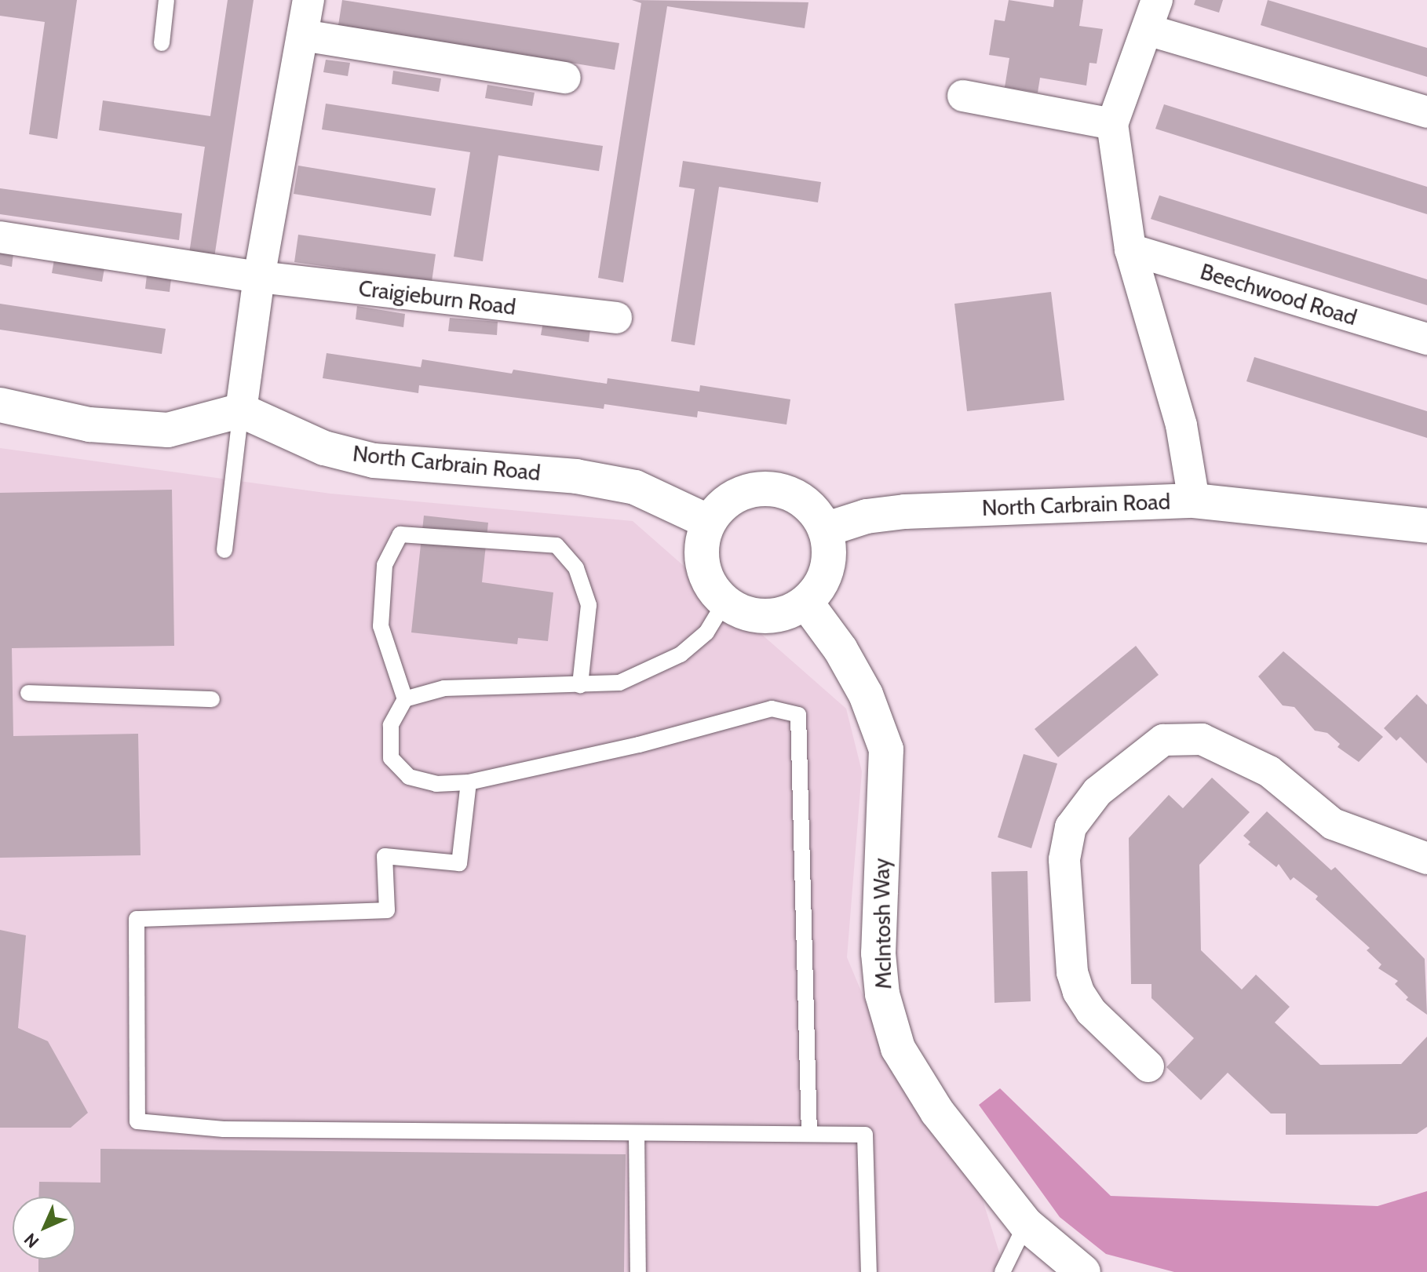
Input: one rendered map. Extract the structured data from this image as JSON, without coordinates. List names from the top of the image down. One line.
{"streets":{"street":["Beechwood Road","Craigieburn Road","North Carbrain Road","McIntosh Way"]},"crossings":[["North Carbrain Road","McIntosh Way"]],"north":"bottom left"}
